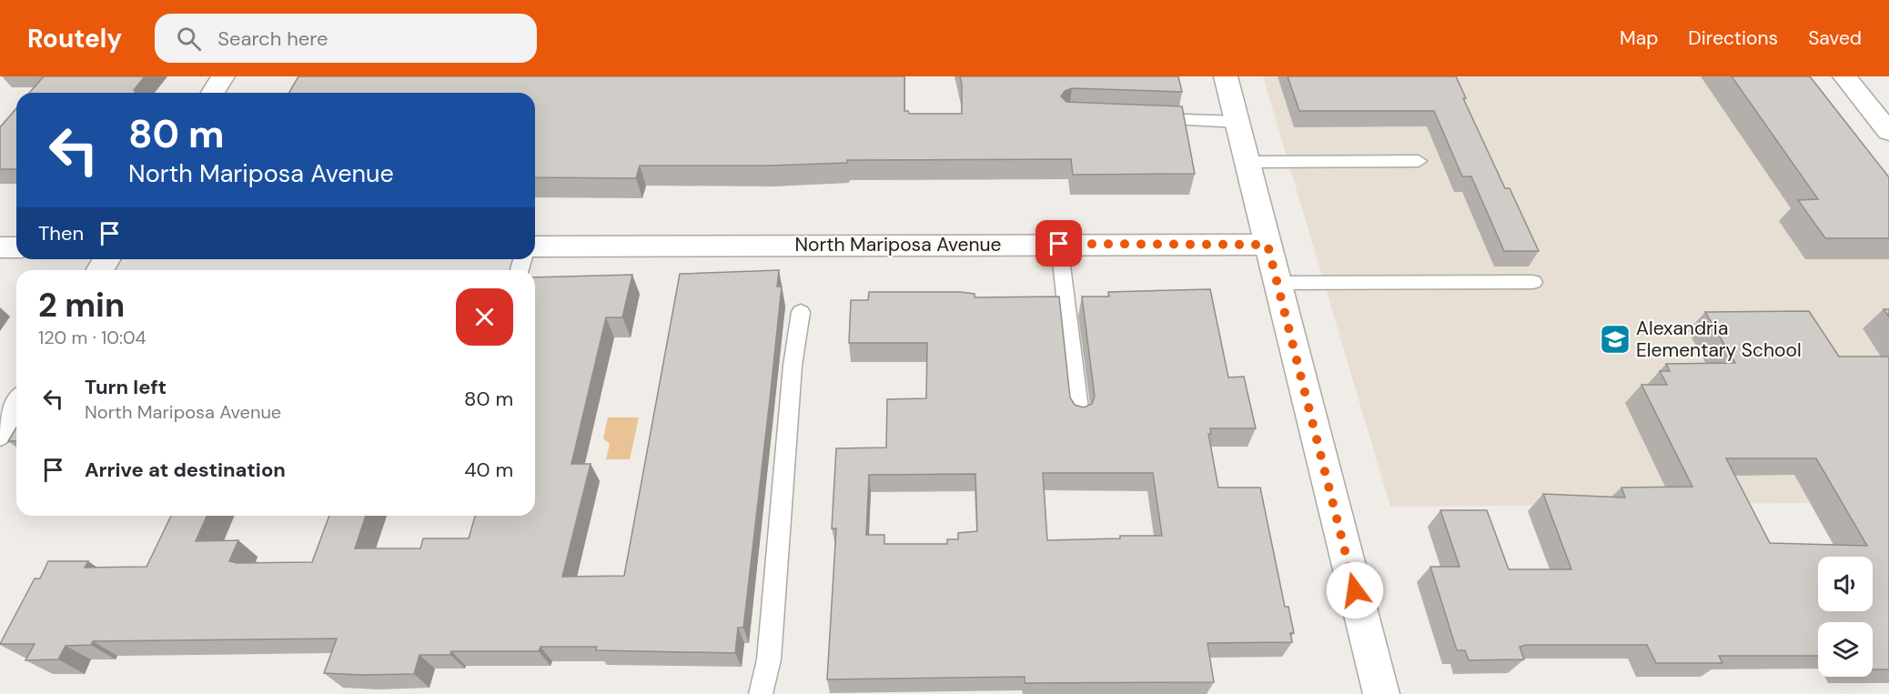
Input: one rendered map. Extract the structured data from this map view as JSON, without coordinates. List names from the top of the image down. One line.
{"streets":{"street":["North Mariposa Avenue"]},"places":{"school or university":["Alexandria Elementary School"]},"page":{"header":"Routely","search":"Search here","nav":["Map","Directions","Saved"],"turn":["80 m","North Mariposa Avenue"],"then":"Then","heading":["2 min","120 m · 10:04"],"list":[{"name":"Turn left","note":"North Mariposa Avenue","value":"80 m"},{"name":"Arrive at destination","value":"40 m"}]}}
